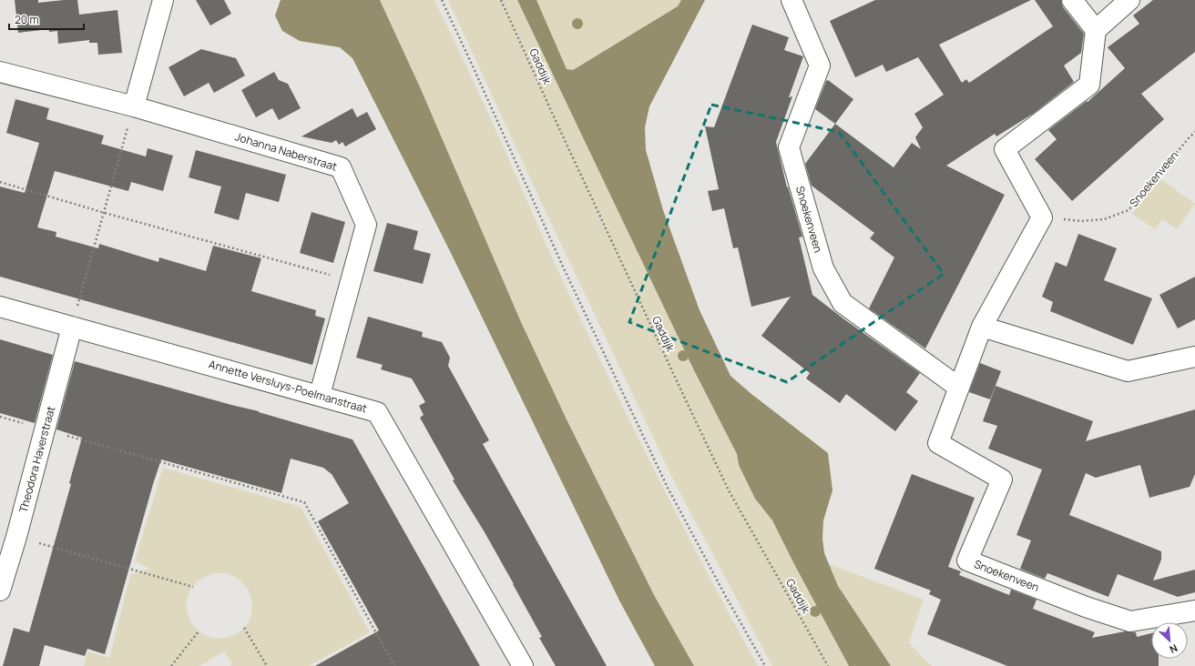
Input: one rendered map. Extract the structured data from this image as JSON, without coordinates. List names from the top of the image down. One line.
{"streets":{"street":["Johanna Naberstraat","Snoekenveen","Annette Versluys-Poelmanstraat","Theodora Haverstraat"],"path":["Gaddijk"]},"crossings":[["Johanna Naberstraat","Annette Versluys-Poelmanstraat"],["Annette Versluys-Poelmanstraat","Theodora Haverstraat"]],"scale_bar":"20 m","north":"bottom right"}
